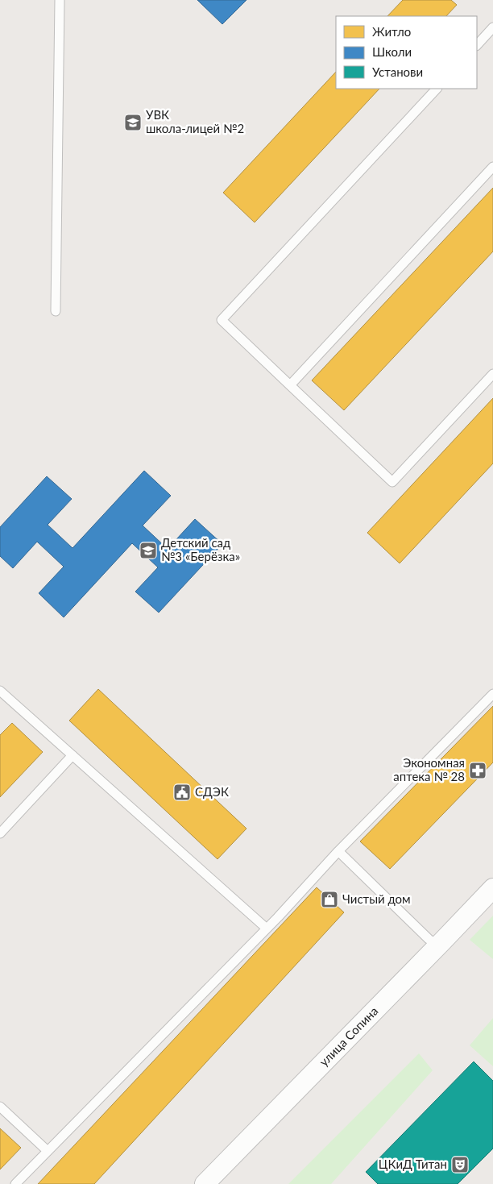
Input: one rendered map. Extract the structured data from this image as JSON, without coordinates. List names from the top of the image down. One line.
{"streets":{"street":["улица Сопина"]},"places":{"school or university":["УВК школа-лицей №2","Детский сад №3 «Берёзка»"],"pharmacy":["Экономная аптека № 28"],"public building":["СДЭК"],"shop":["Чистый дом"],"theatre":["ЦКиД Титан"]},"legend":["Житло","Школи","Установи"]}
